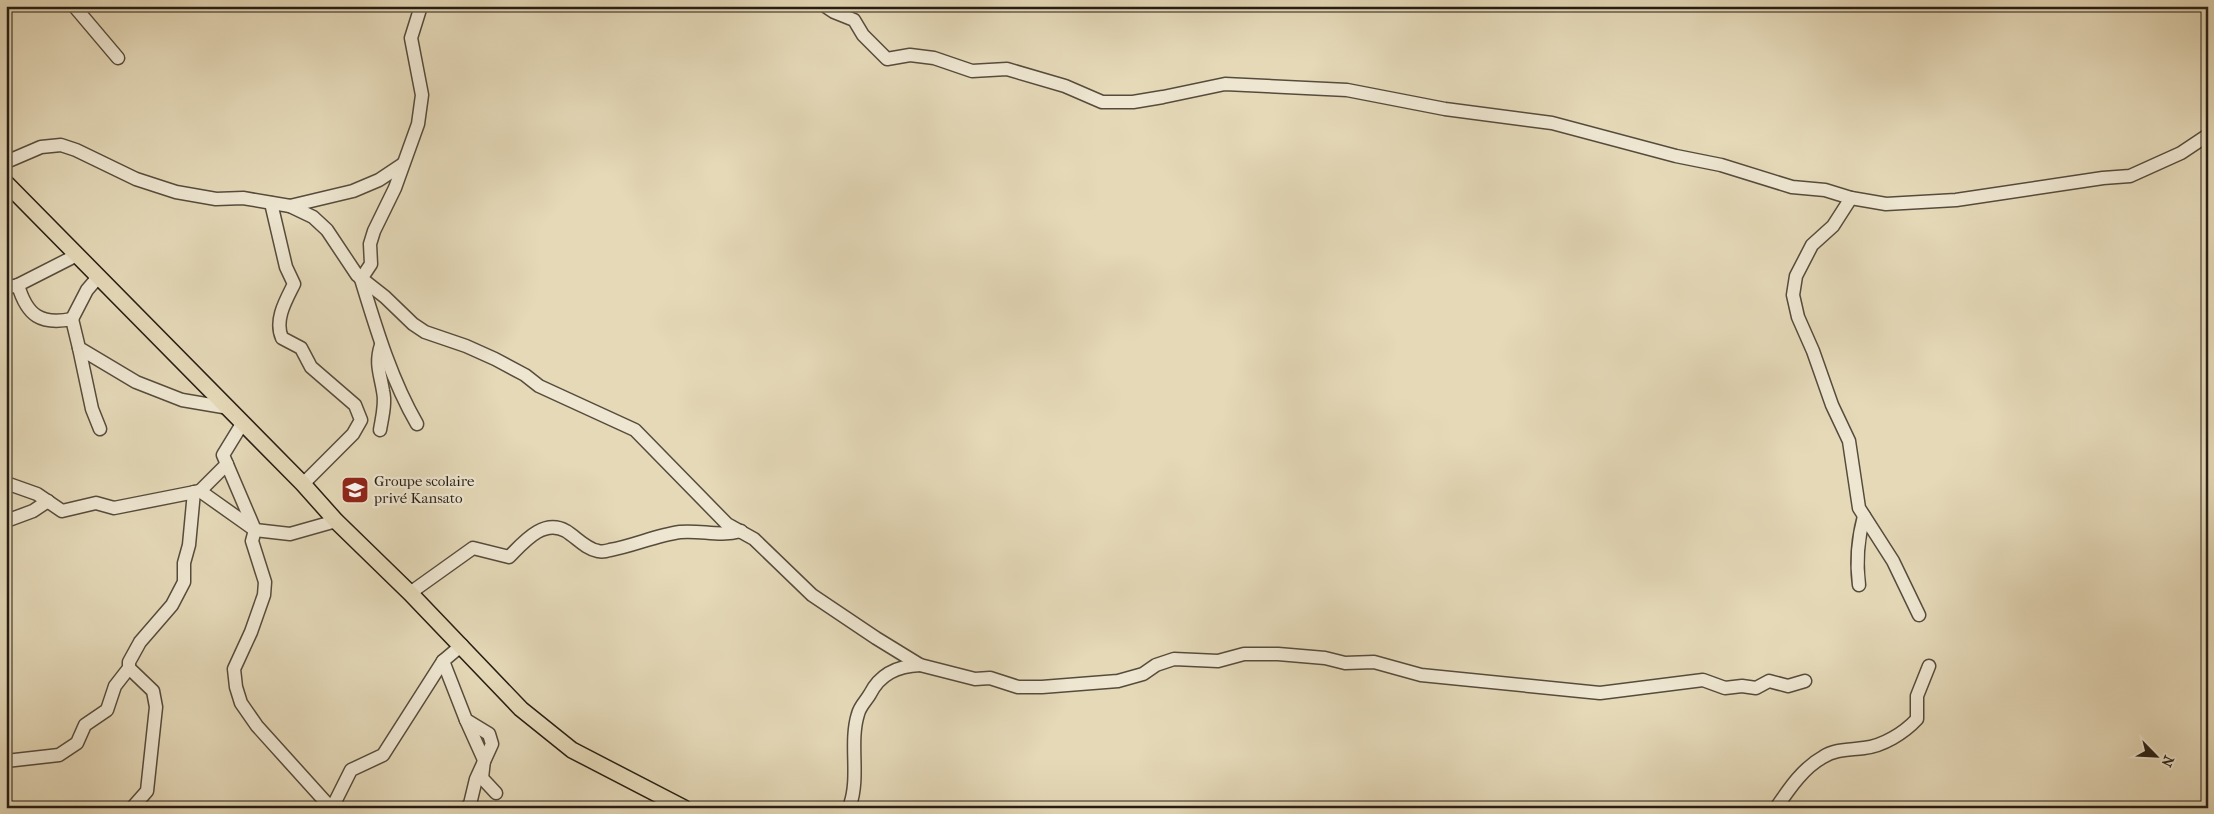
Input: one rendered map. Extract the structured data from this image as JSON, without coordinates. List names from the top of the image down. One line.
{"places":{"school or university":["Groupe scolaire privé Kansato"]},"north":"bottom right"}
